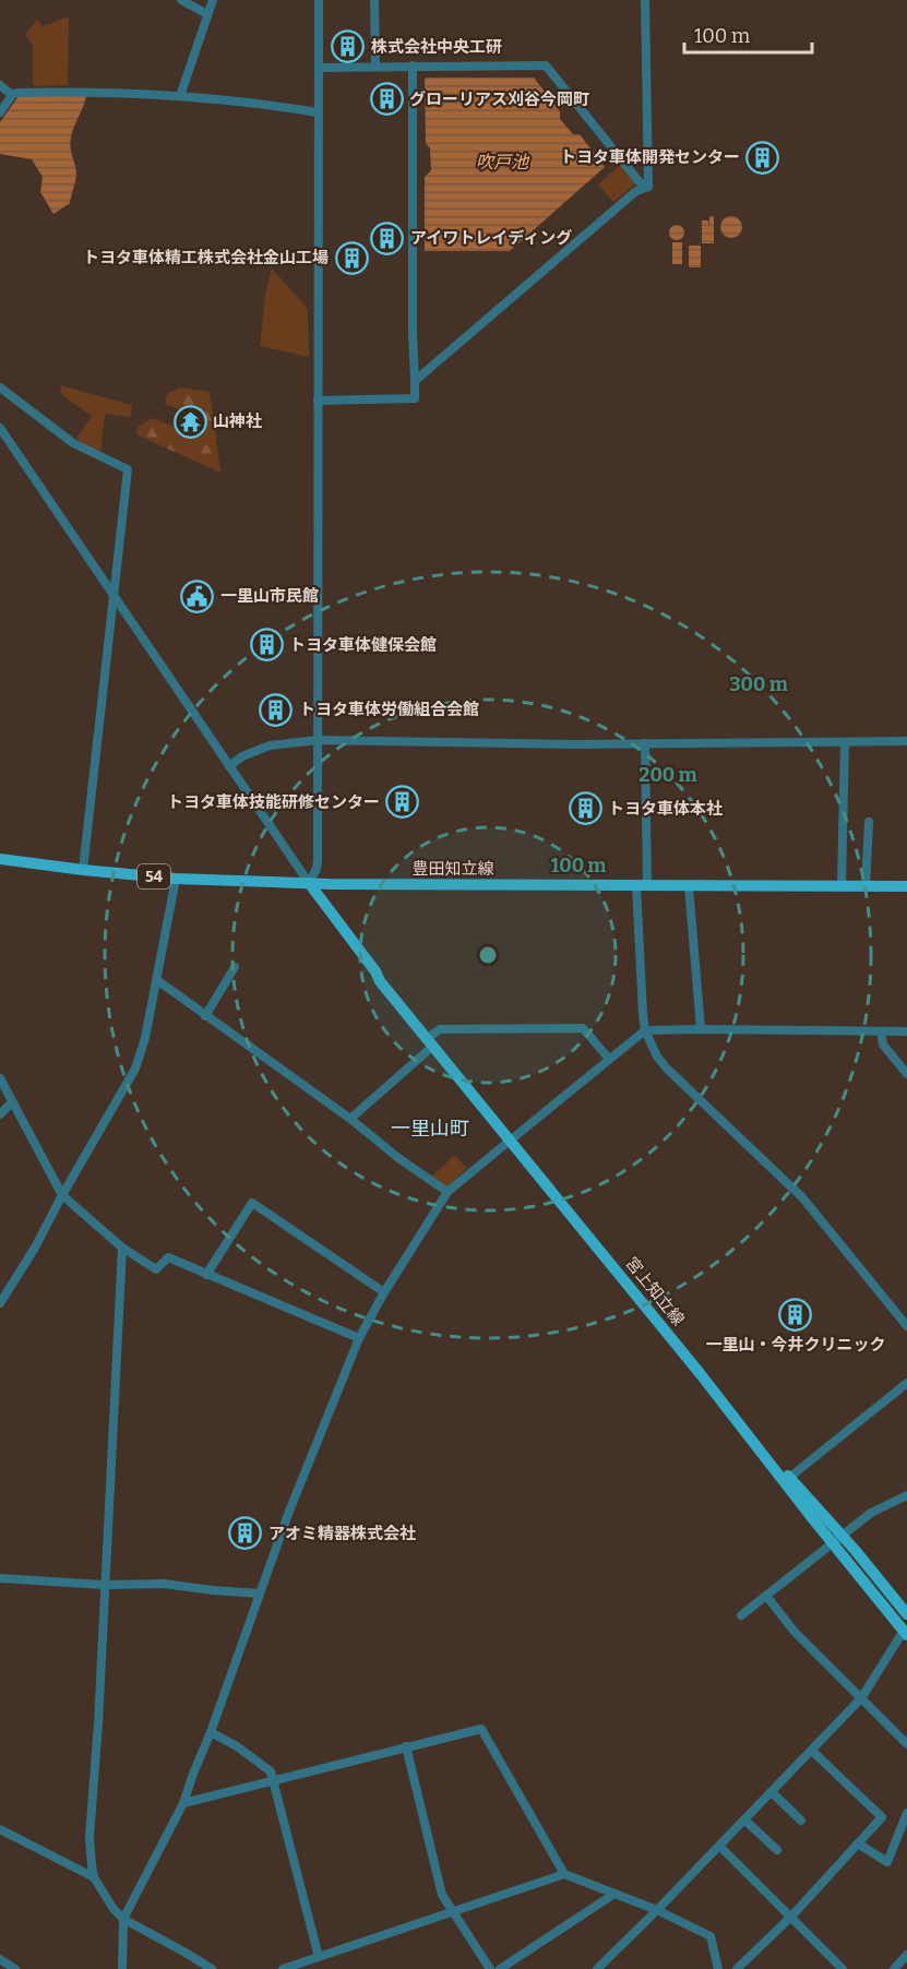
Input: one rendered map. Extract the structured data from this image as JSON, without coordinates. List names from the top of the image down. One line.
{"streets":{"main road":["豊田知立線","54","宮上知立線"]},"crossings":[["豊田知立線","宮上知立線"]],"districts":["一里山町"],"water":["吹戸池"],"places":{"building":["株式会社中央工研","グローリアス刈谷今岡町","トヨタ車体開発センター","アイワトレイディング","トヨタ車体精工株式会社金山工場","トヨタ車体健保会館","トヨタ車体労働組合会館","トヨタ車体技能研修センター","トヨタ車体本社","一里山・今井クリニック","アオミ精器株式会社"],"temple":["山神社"],"public building":["一里山市民館"]},"scale_bar":"100 m","rings":["300 m","200 m","100 m"]}
